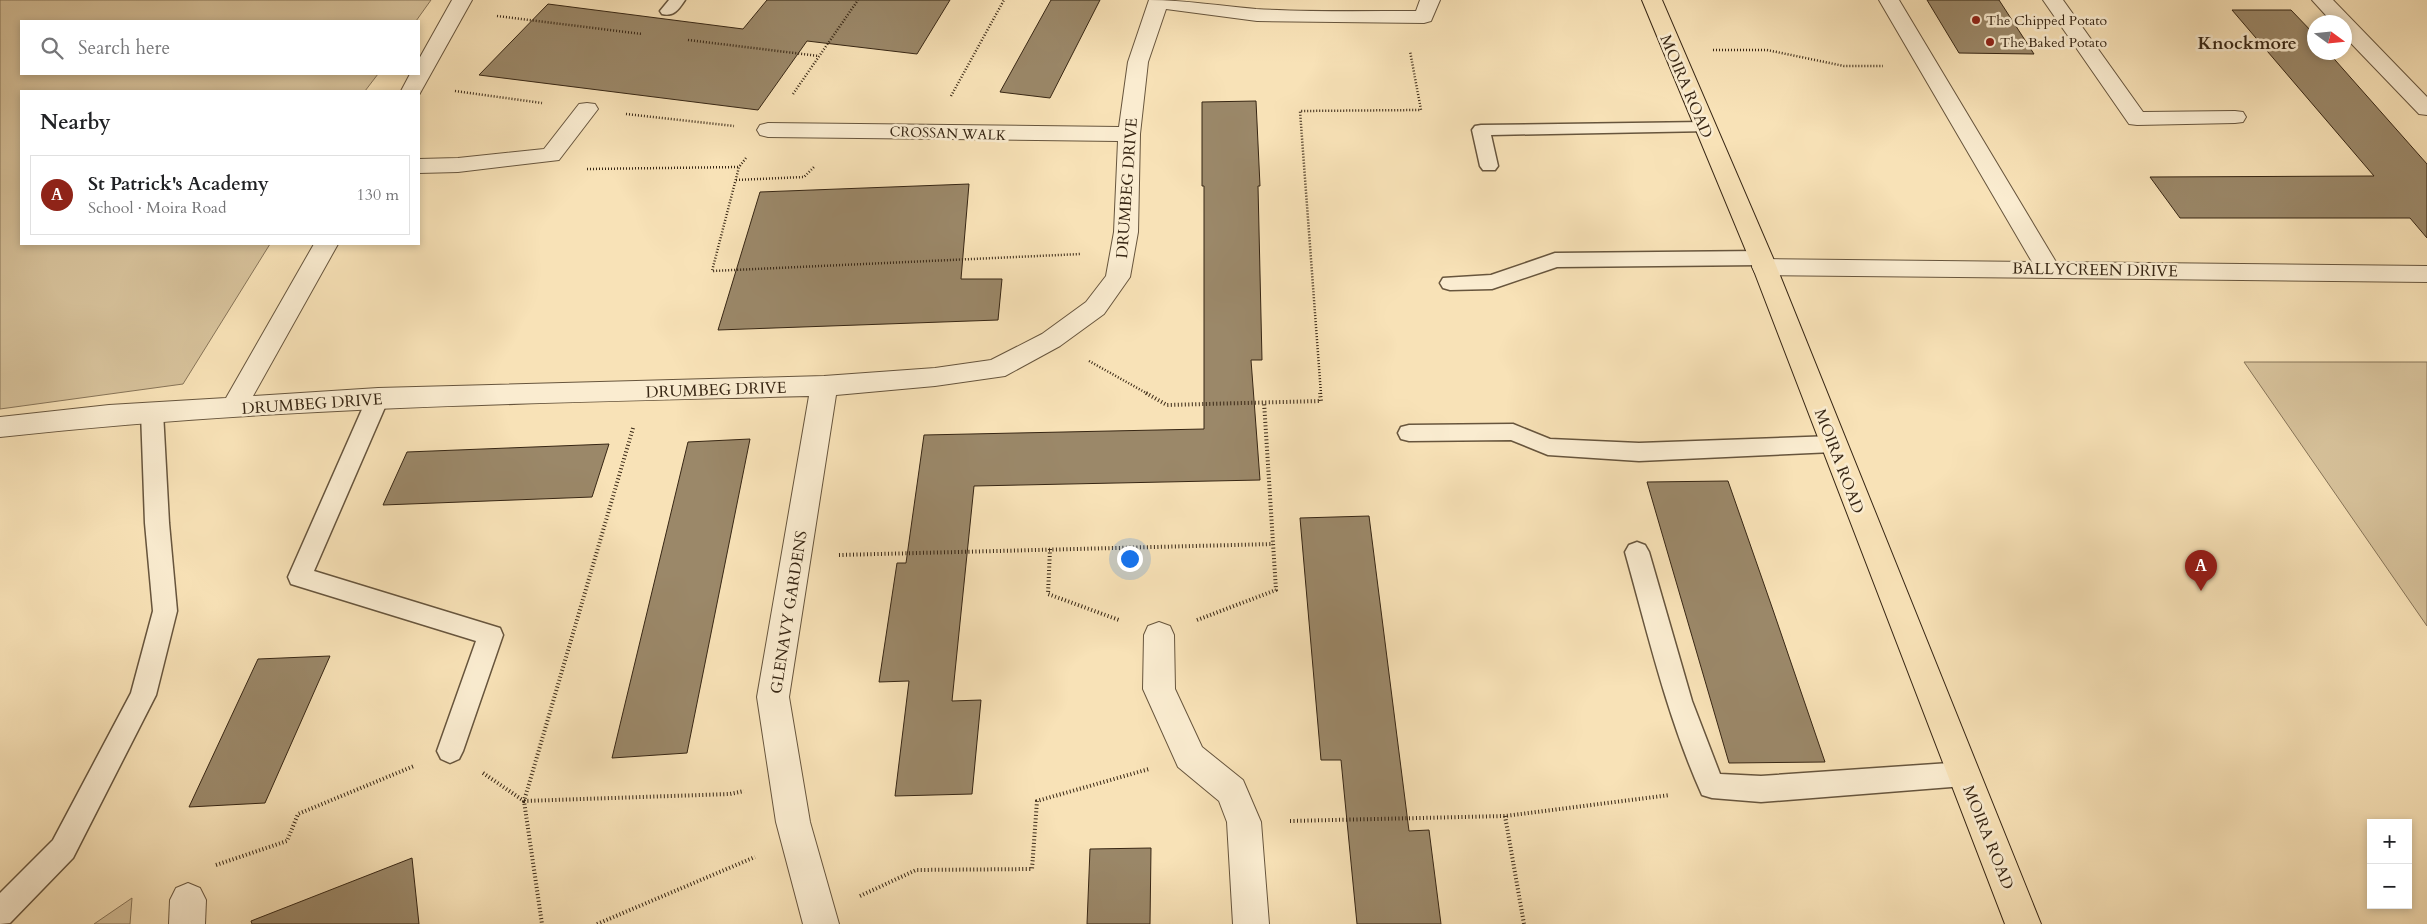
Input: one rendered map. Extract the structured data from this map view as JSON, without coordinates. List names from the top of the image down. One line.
{"streets":{"highway":["MOIRA ROAD"],"street":["CROSSAN WALK","DRUMBEG DRIVE","BALLYCREEN DRIVE","GLENAVY GARDENS"]},"crossings":[["MOIRA ROAD","BALLYCREEN DRIVE"],["CROSSAN WALK","DRUMBEG DRIVE"],["DRUMBEG DRIVE","GLENAVY GARDENS"]],"districts":["Knockmore"],"places":["The Chipped Potato","The Baked Potato"],"north":"right","page":{"search":"Search here","heading":"Nearby","list":[{"mark":"A","name":"St Patrick's Academy","note":"School · Moira Road","value":"130 m"}],"pins":"A","map_buttons":["+","−"]}}
